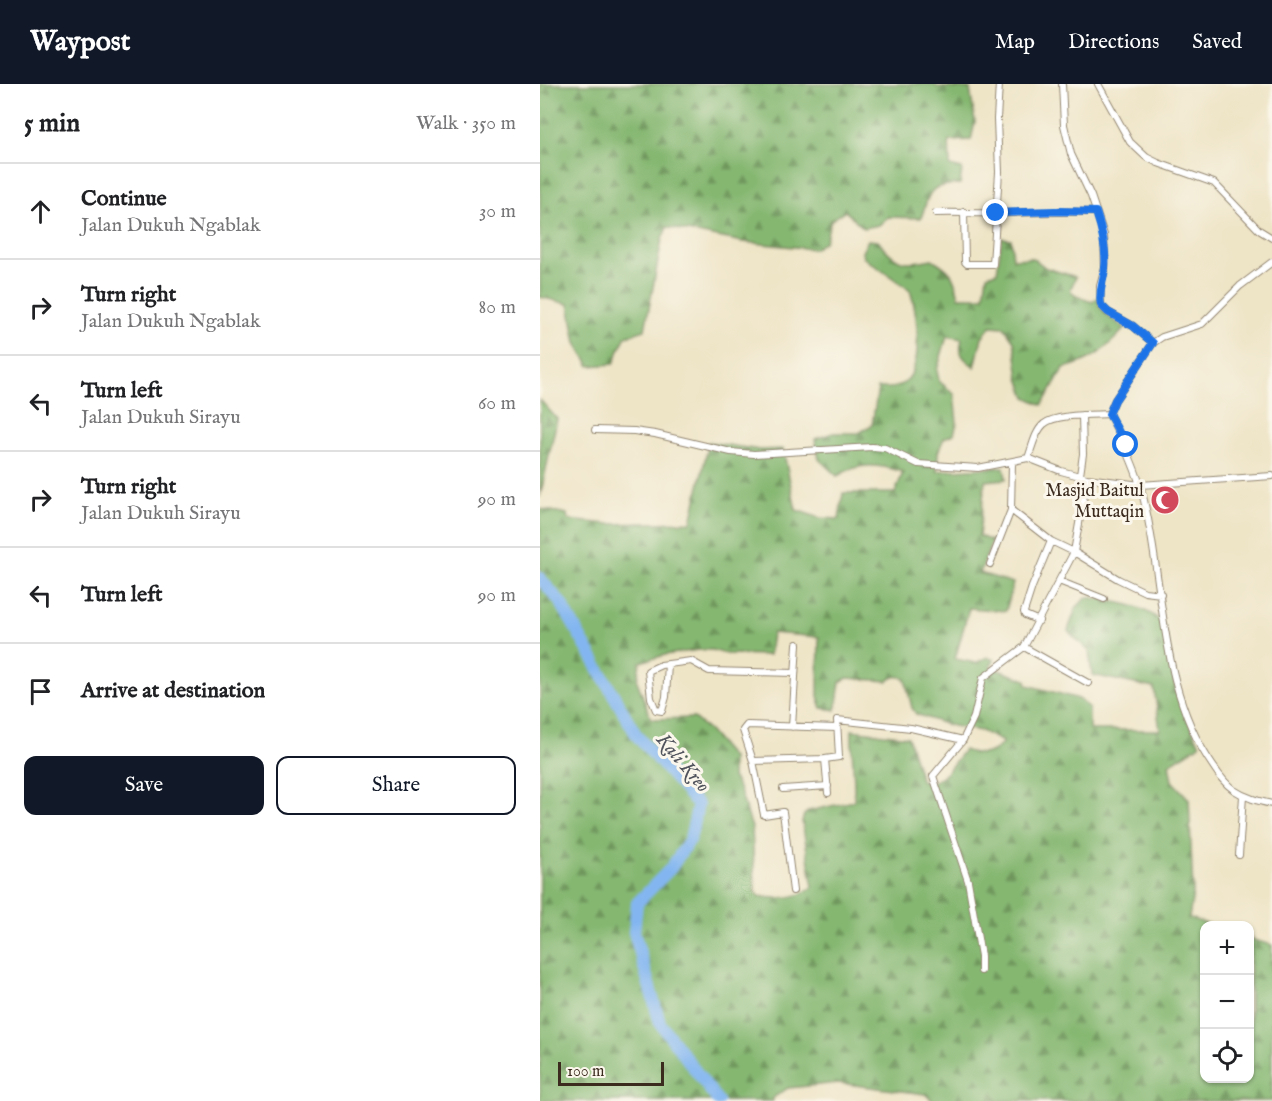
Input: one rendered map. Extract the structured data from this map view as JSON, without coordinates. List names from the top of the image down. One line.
{"water":["Kali Kreo"],"places":{"mosque":["Masjid Baitul Muttaqin"]},"scale_bar":"100 m","page":{"header":"Waypost","nav":["Map","Directions","Saved"],"heading":["5 min","Walk · 350 m"],"list":[["Continue","Jalan Dukuh Ngablak","30 m"],["Turn right","Jalan Dukuh Ngablak","80 m"],["Turn left","Jalan Dukuh Sirayu","60 m"],["Turn right","Jalan Dukuh Sirayu","90 m"],["Turn left","90 m"],"Arrive at destination"],"buttons":["Save","Share"],"map_buttons":["+","−"],"scale":"100 m"}}
